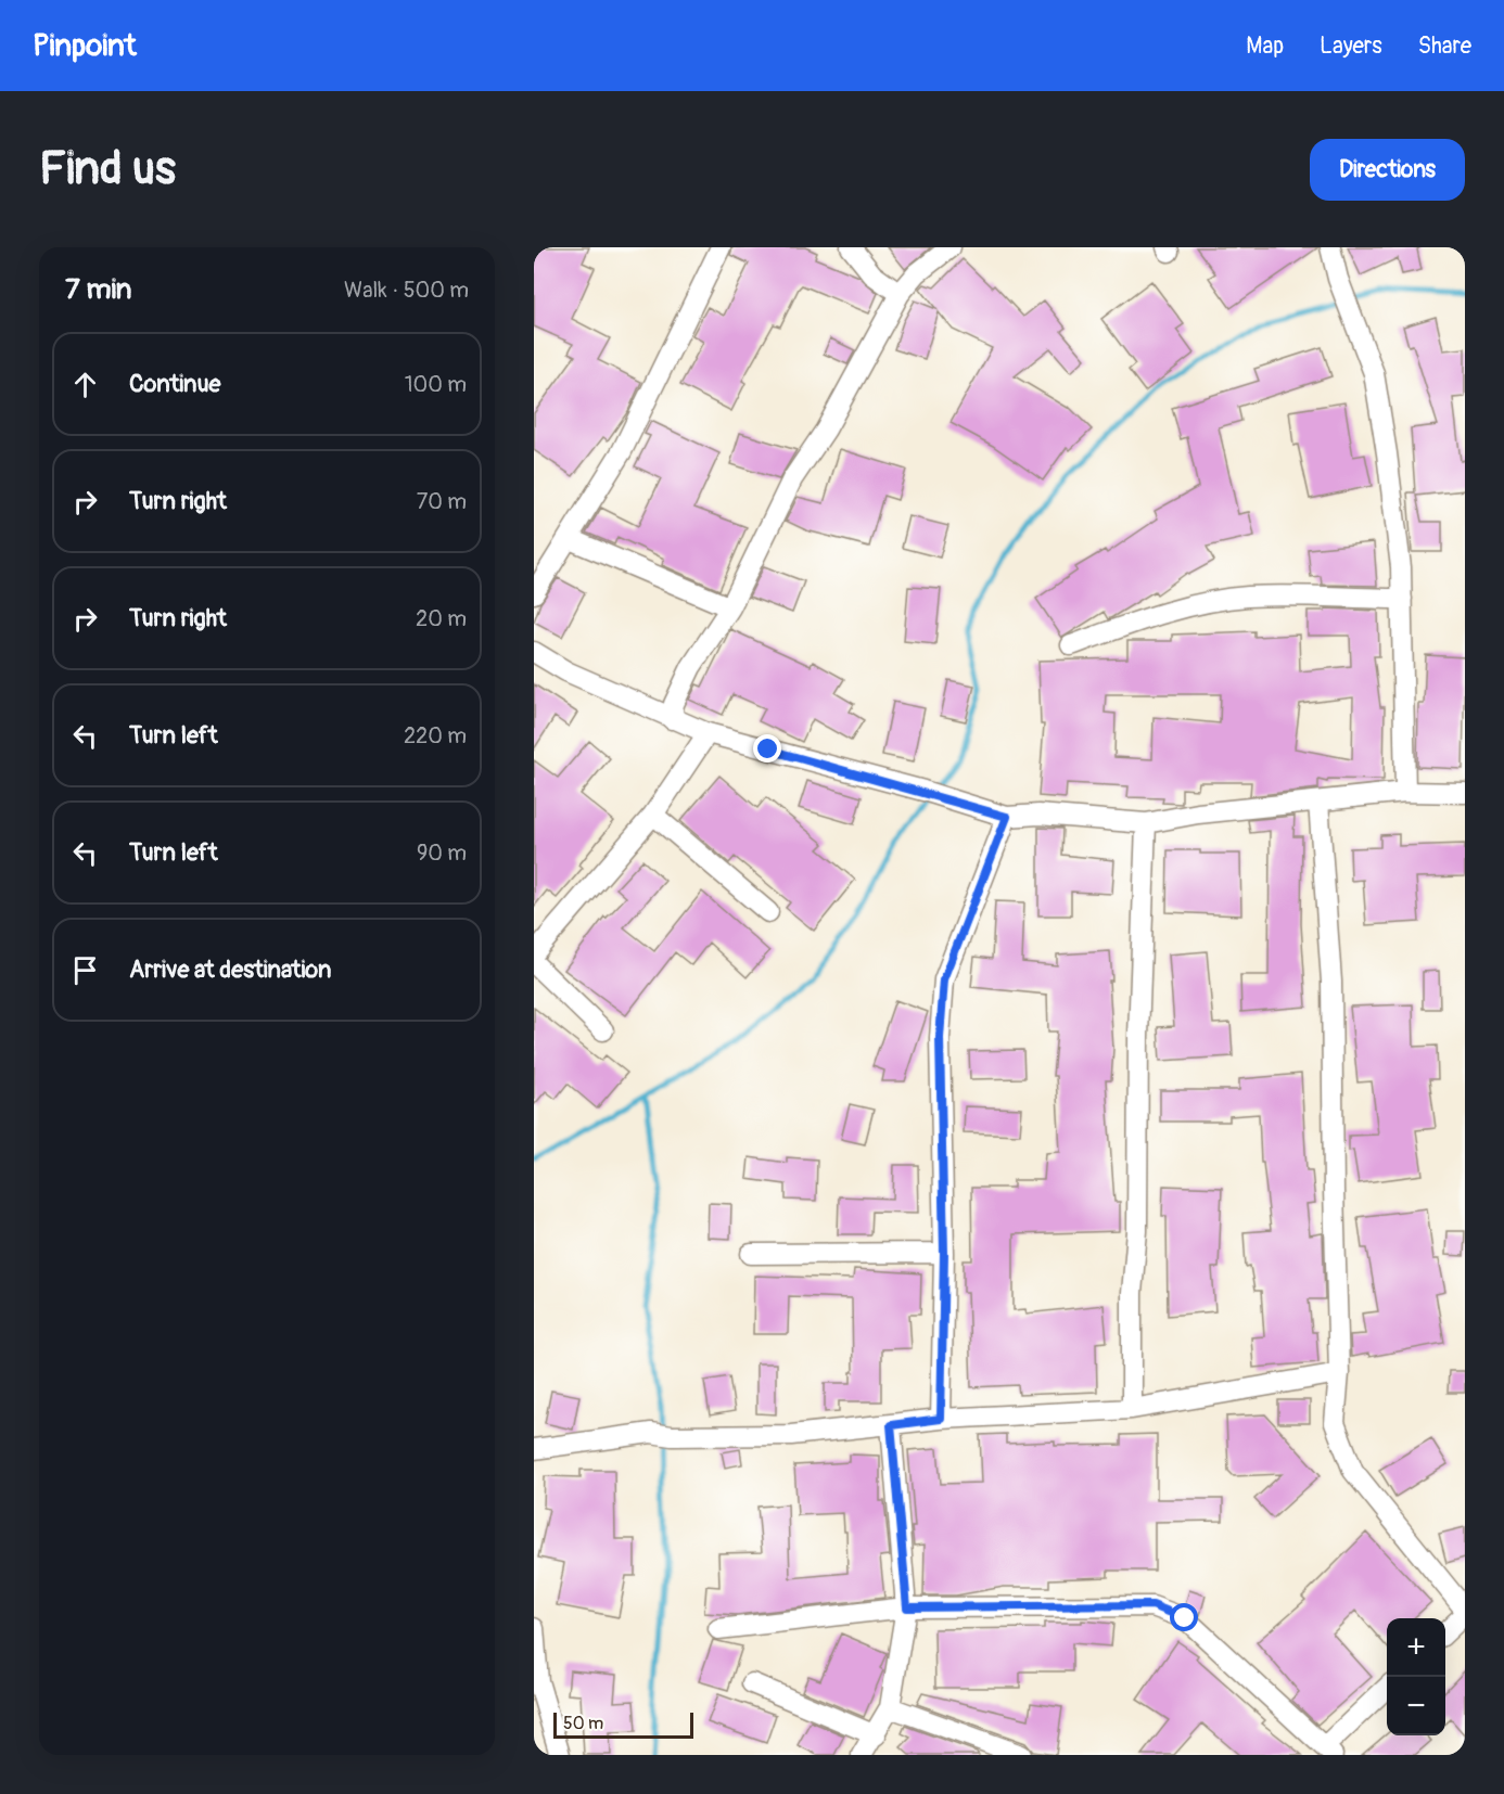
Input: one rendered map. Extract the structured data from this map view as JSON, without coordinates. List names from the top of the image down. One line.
{"scale_bar":"50 m","page":{"header":"Pinpoint","nav":["Map","Layers","Share"],"buttons":"Directions","title":"Find us","heading":["7 min","Walk · 500 m"],"list":[["Continue","100 m"],["Turn right","70 m"],["Turn right","20 m"],["Turn left","220 m"],["Turn left","90 m"],"Arrive at destination"],"map_buttons":["+","−"],"scale":"50 m"}}
